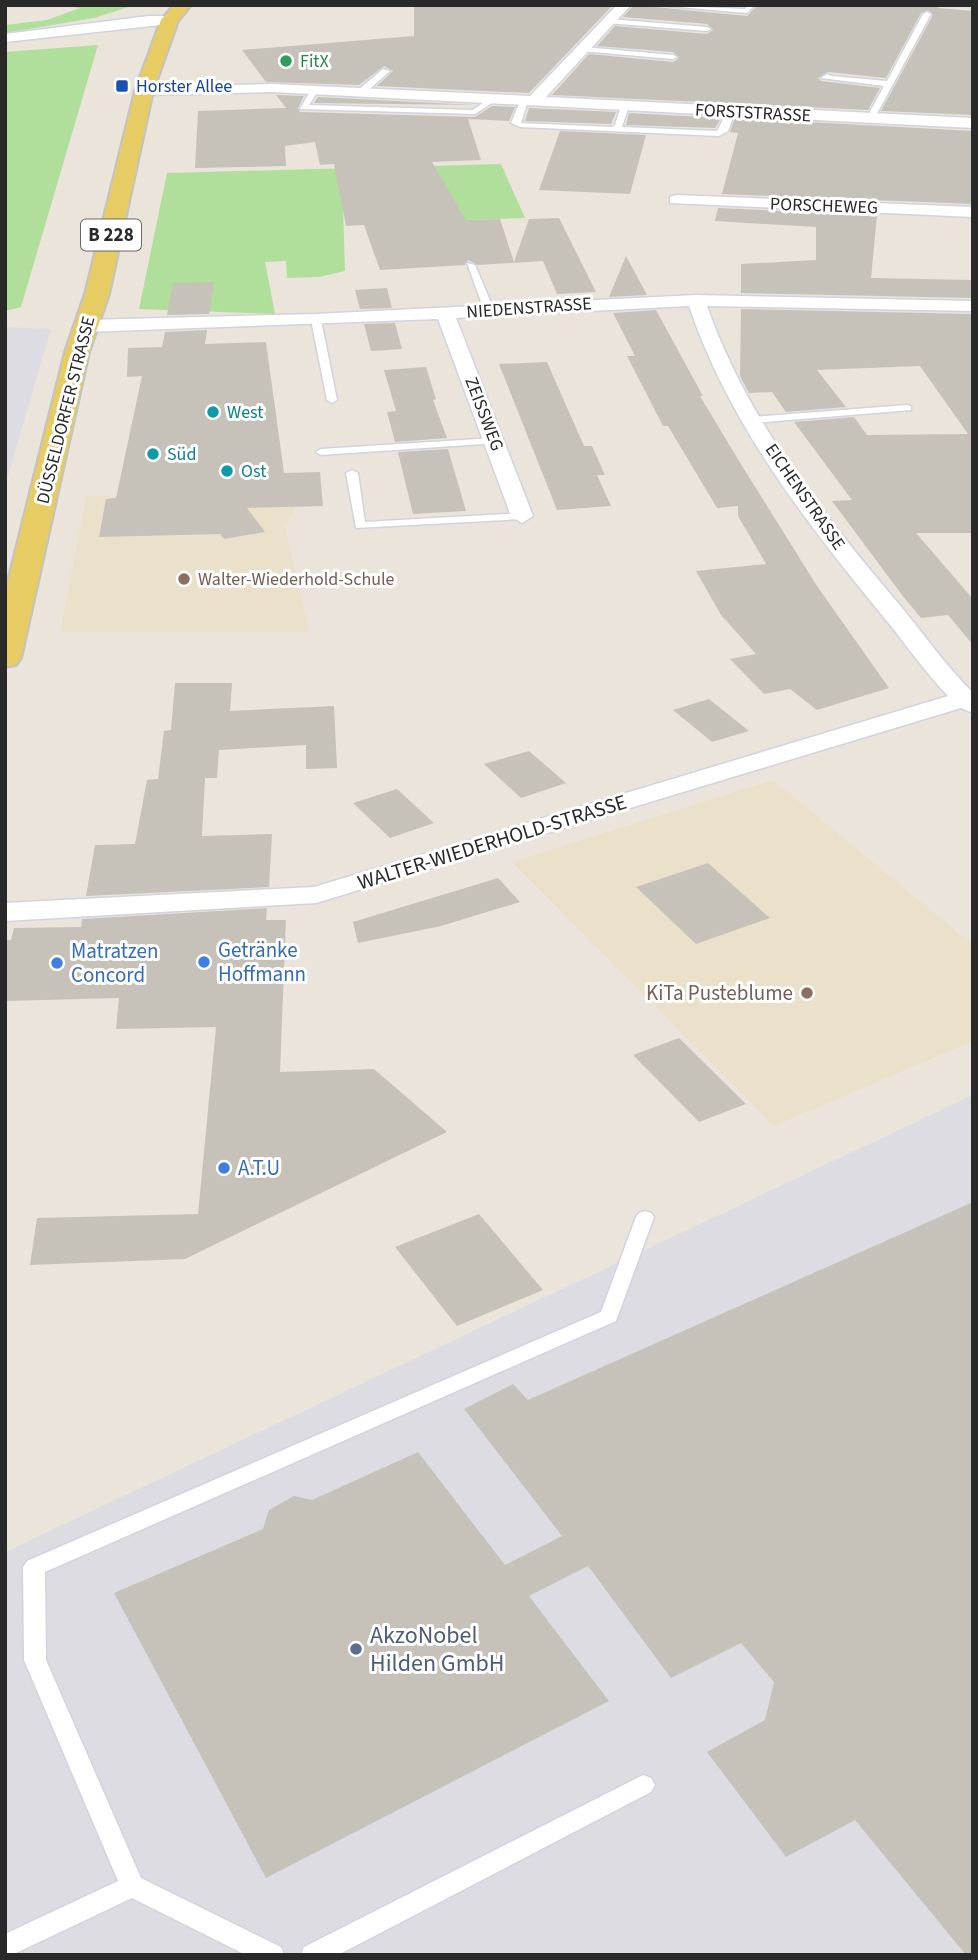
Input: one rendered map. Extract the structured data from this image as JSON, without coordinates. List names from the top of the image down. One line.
{"streets":{"main road":["B 228","DÜSSELDORFER STRASSE"],"street":["FORSTSTRASSE","PORSCHEWEG","NIEDENSTRASSE","ZEISSWEG","EICHENSTRASSE","WALTER-WIEDERHOLD-STRASSE"]},"crossings":[["FORSTSTRASSE","DÜSSELDORFER STRASSE"],["NIEDENSTRASSE","DÜSSELDORFER STRASSE"],["NIEDENSTRASSE","ZEISSWEG"],["NIEDENSTRASSE","EICHENSTRASSE"],["EICHENSTRASSE","WALTER-WIEDERHOLD-STRASSE"]],"places":{"other":["FitX","West","Süd","Ost","Walter-Wiederhold-Schule","Getränke Hoffmann","Matratzen Concord","KiTa Pusteblume","A.T.U","AkzoNobel Hilden GmbH"],"transit":["Horster Allee"]}}
